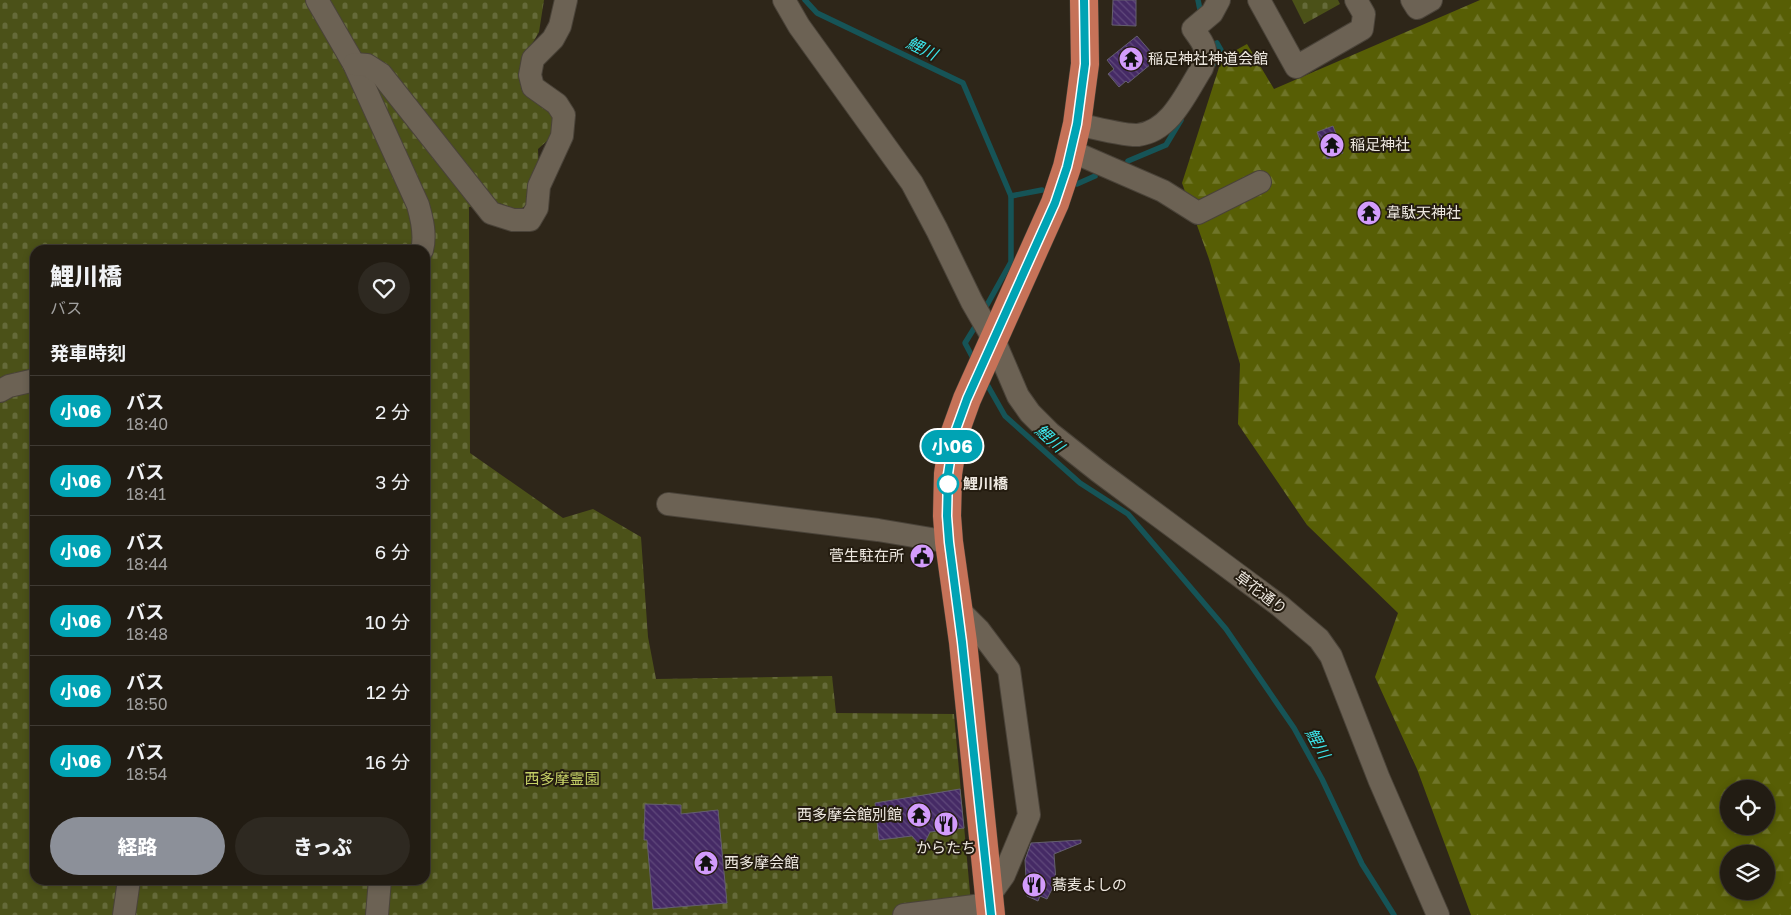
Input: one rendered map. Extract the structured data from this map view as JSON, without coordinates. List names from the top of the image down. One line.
{"streets":{"street":["草花通り"]},"water":["鯉川"],"parks":["西多摩霊園"],"places":{"temple":["稲足神社神道会館","稲足神社","韋駄天神社","西多摩会館別館","西多摩会館"],"other":["鯉川橋"],"public building":["菅生駐在所"],"restaurant":["からたち","蕎麦よしの"]},"lines":["bus line 小06"],"page":{"on_map":"小06","heading":[["鯉川橋","バス"],"発車時刻"],"list":[{"mark":"小06","name":"バス","note":"18:40","value":"2 分"},{"mark":"小06","name":"バス","note":"18:41","value":"3 分"},{"mark":"小06","name":"バス","note":"18:44","value":"6 分"},{"mark":"小06","name":"バス","note":"18:48","value":"10 分"},{"mark":"小06","name":"バス","note":"18:50","value":"12 分"},{"mark":"小06","name":"バス","note":"18:54","value":"16 分"}],"buttons":["経路","きっぷ"]}}
